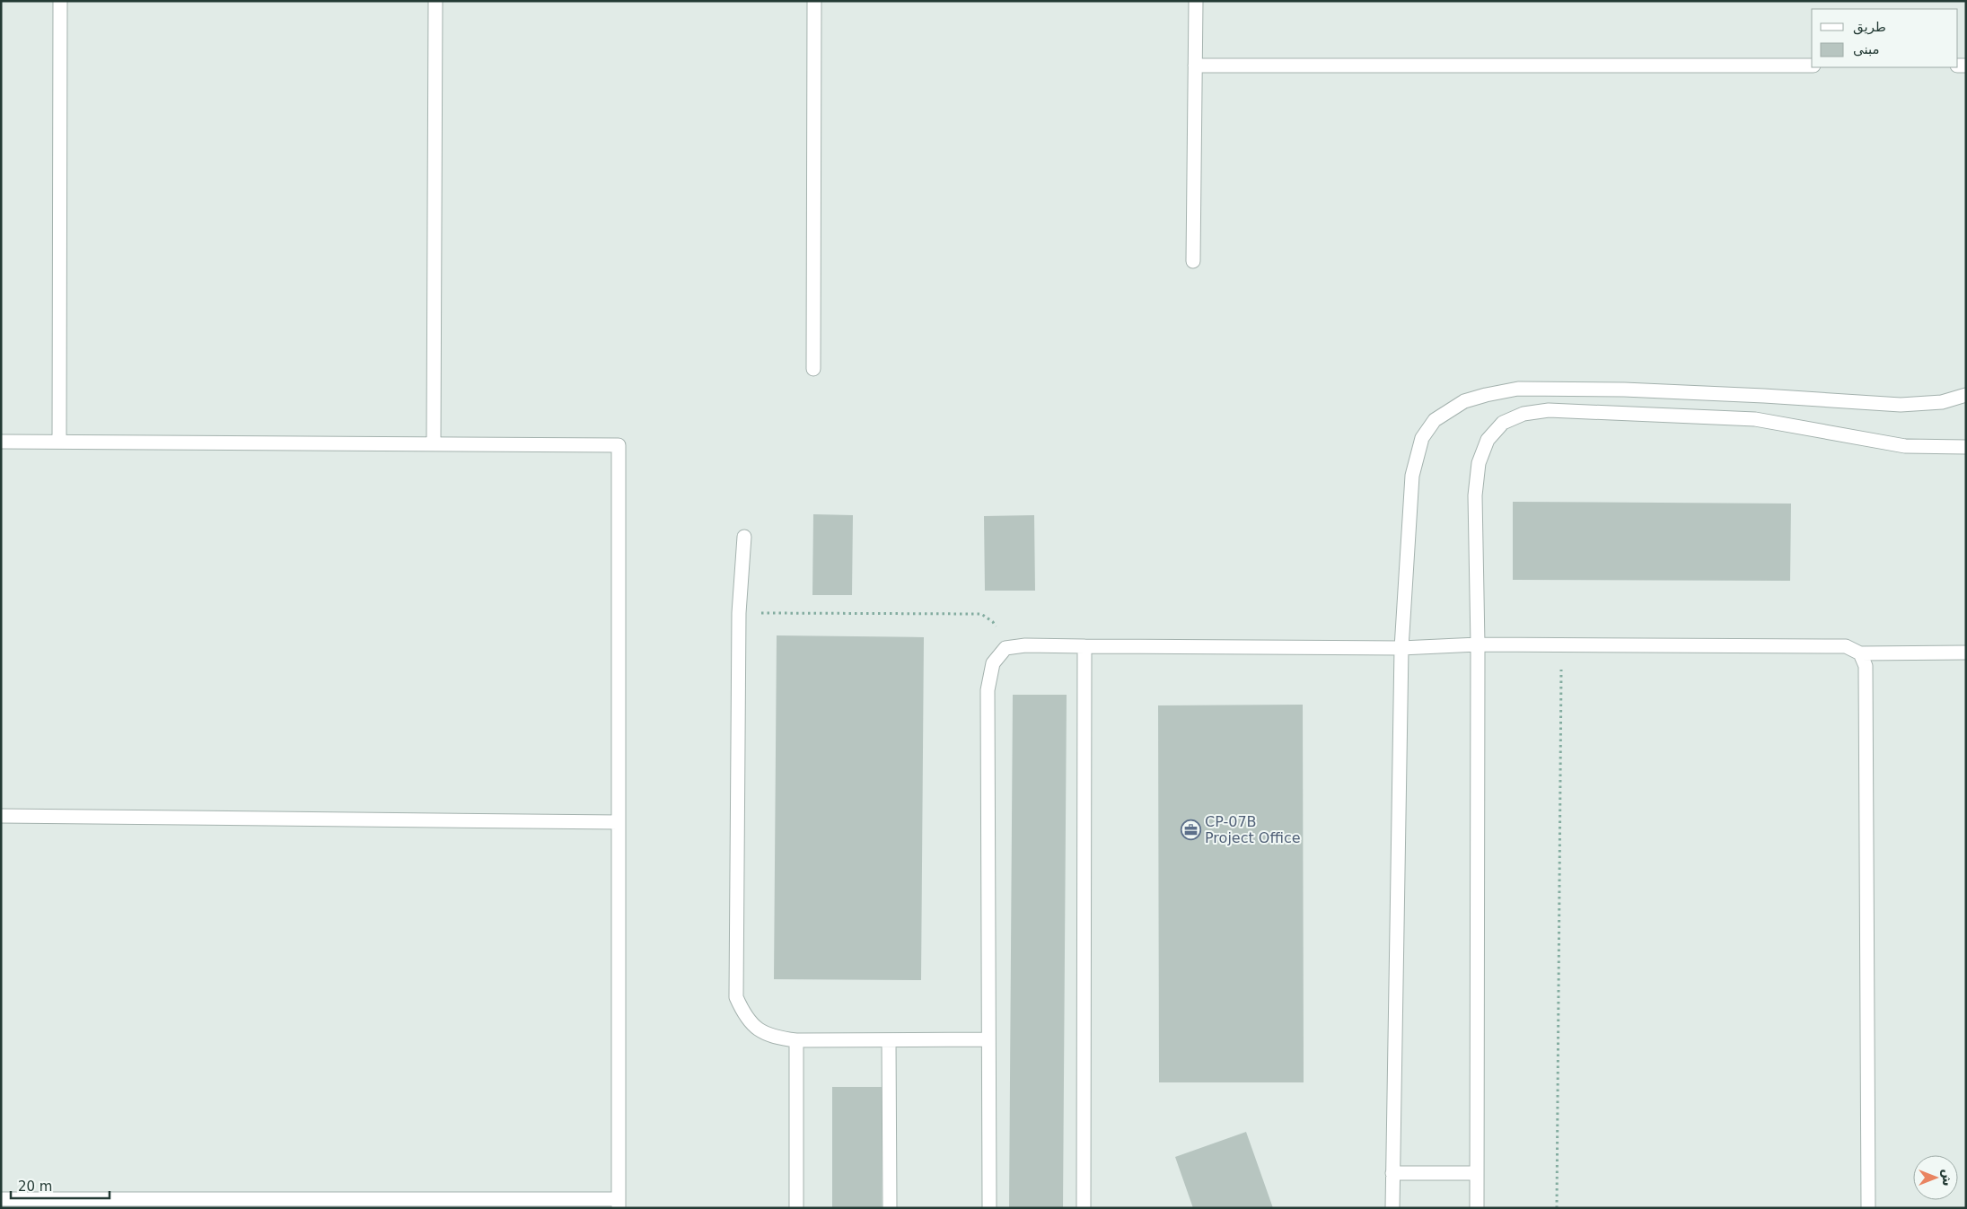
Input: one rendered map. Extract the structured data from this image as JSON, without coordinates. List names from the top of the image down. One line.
{"places":{"office":["CP-07B Project Office"]},"legend":["طريق","مبنى"],"scale_bar":"20 m","north":"right"}
